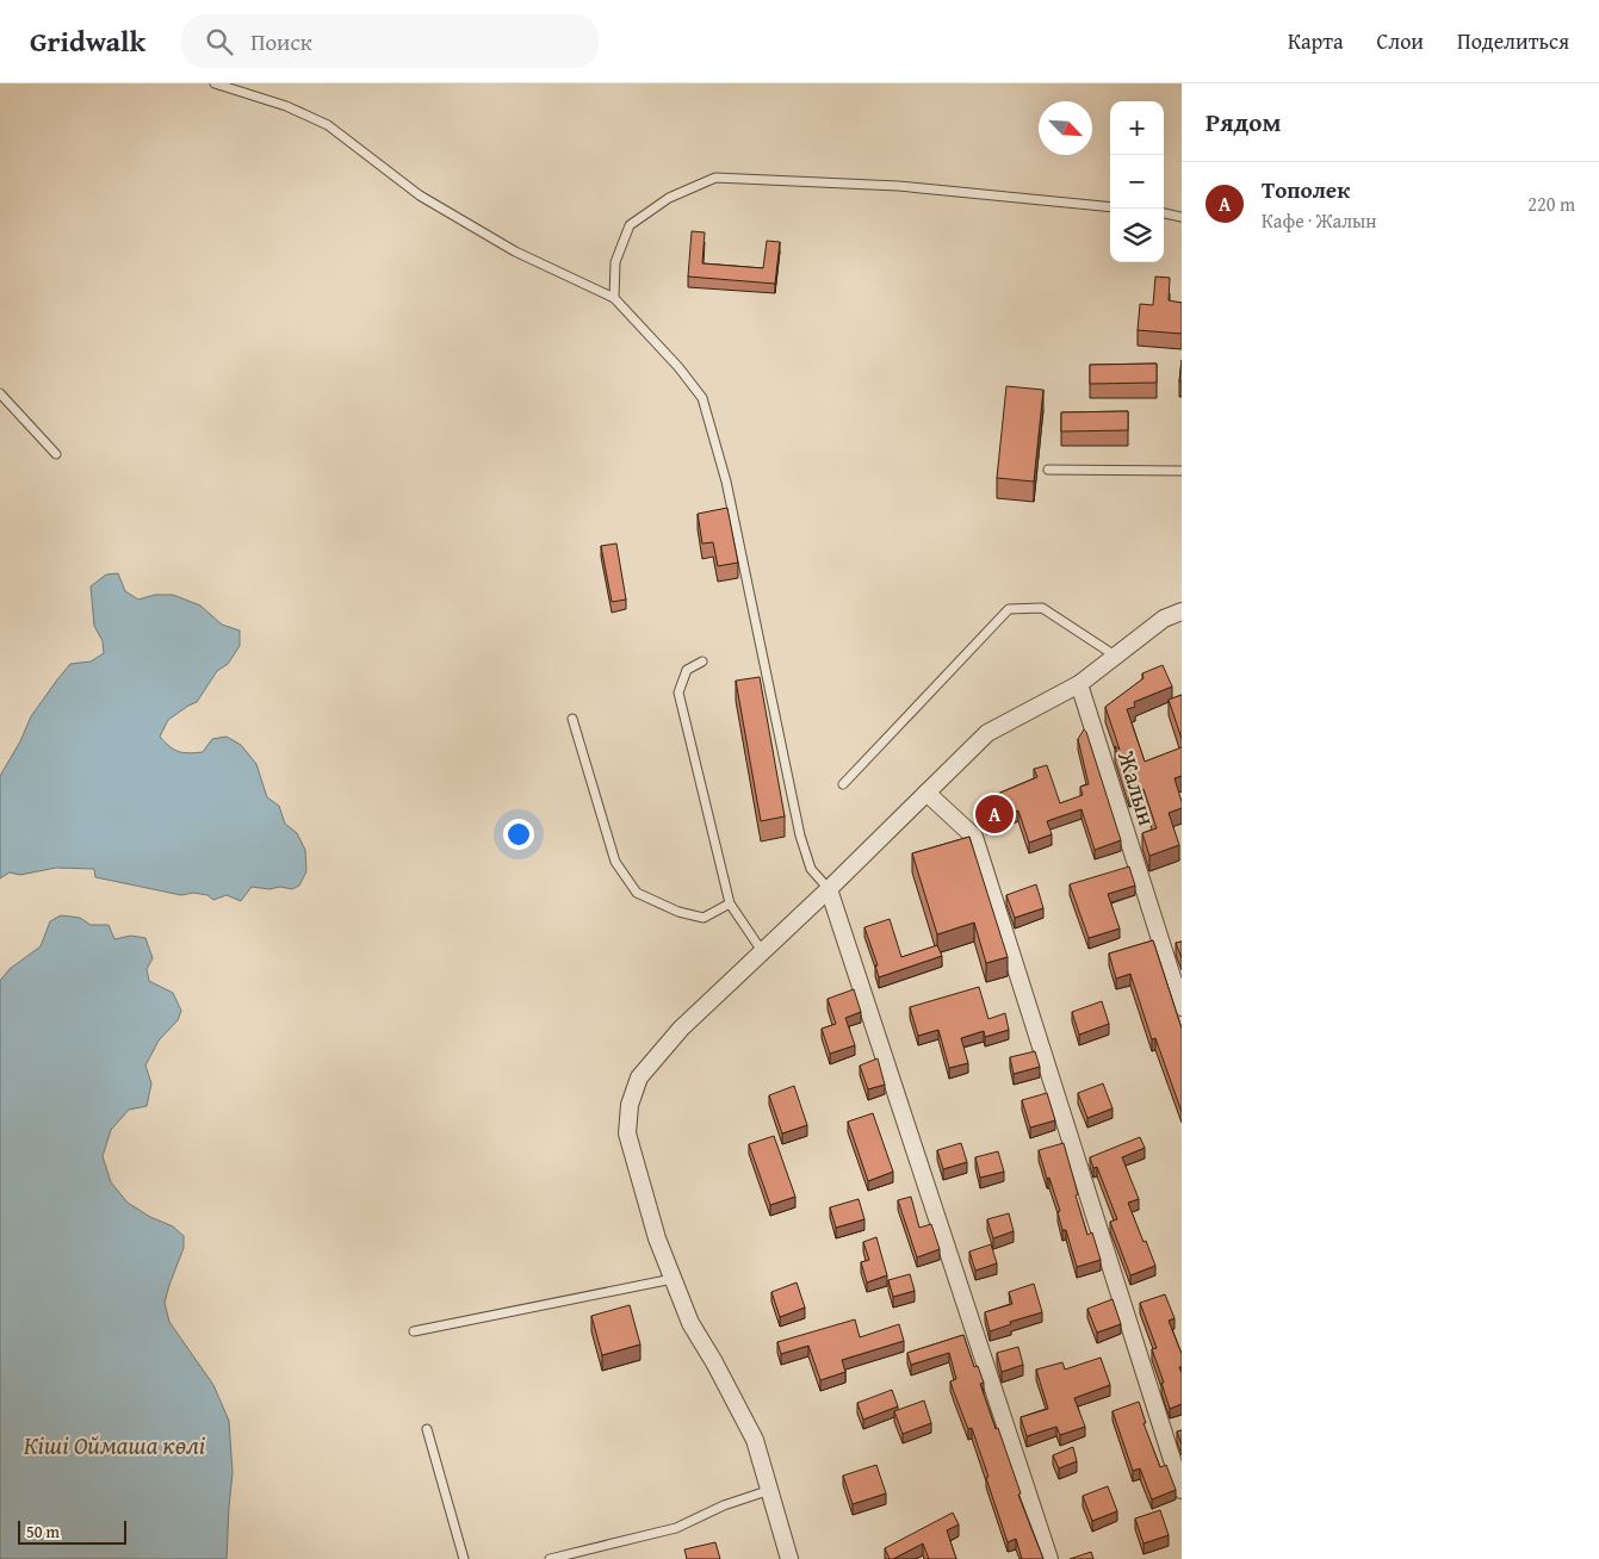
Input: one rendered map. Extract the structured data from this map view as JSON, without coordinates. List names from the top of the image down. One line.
{"streets":{"street":["Жалын"]},"water":["Кіші Оймаша көлi"],"scale_bar":"50 m","north":"bottom right","page":{"header":"Gridwalk","search":"Поиск","nav":["Карта","Слои","Поделиться"],"heading":"Рядом","map_buttons":["+","−"],"list":[{"mark":"A","name":"Тополек","note":"Кафе · Жалын","value":"220 m"}],"pins":"A","scale":"50 m"}}
